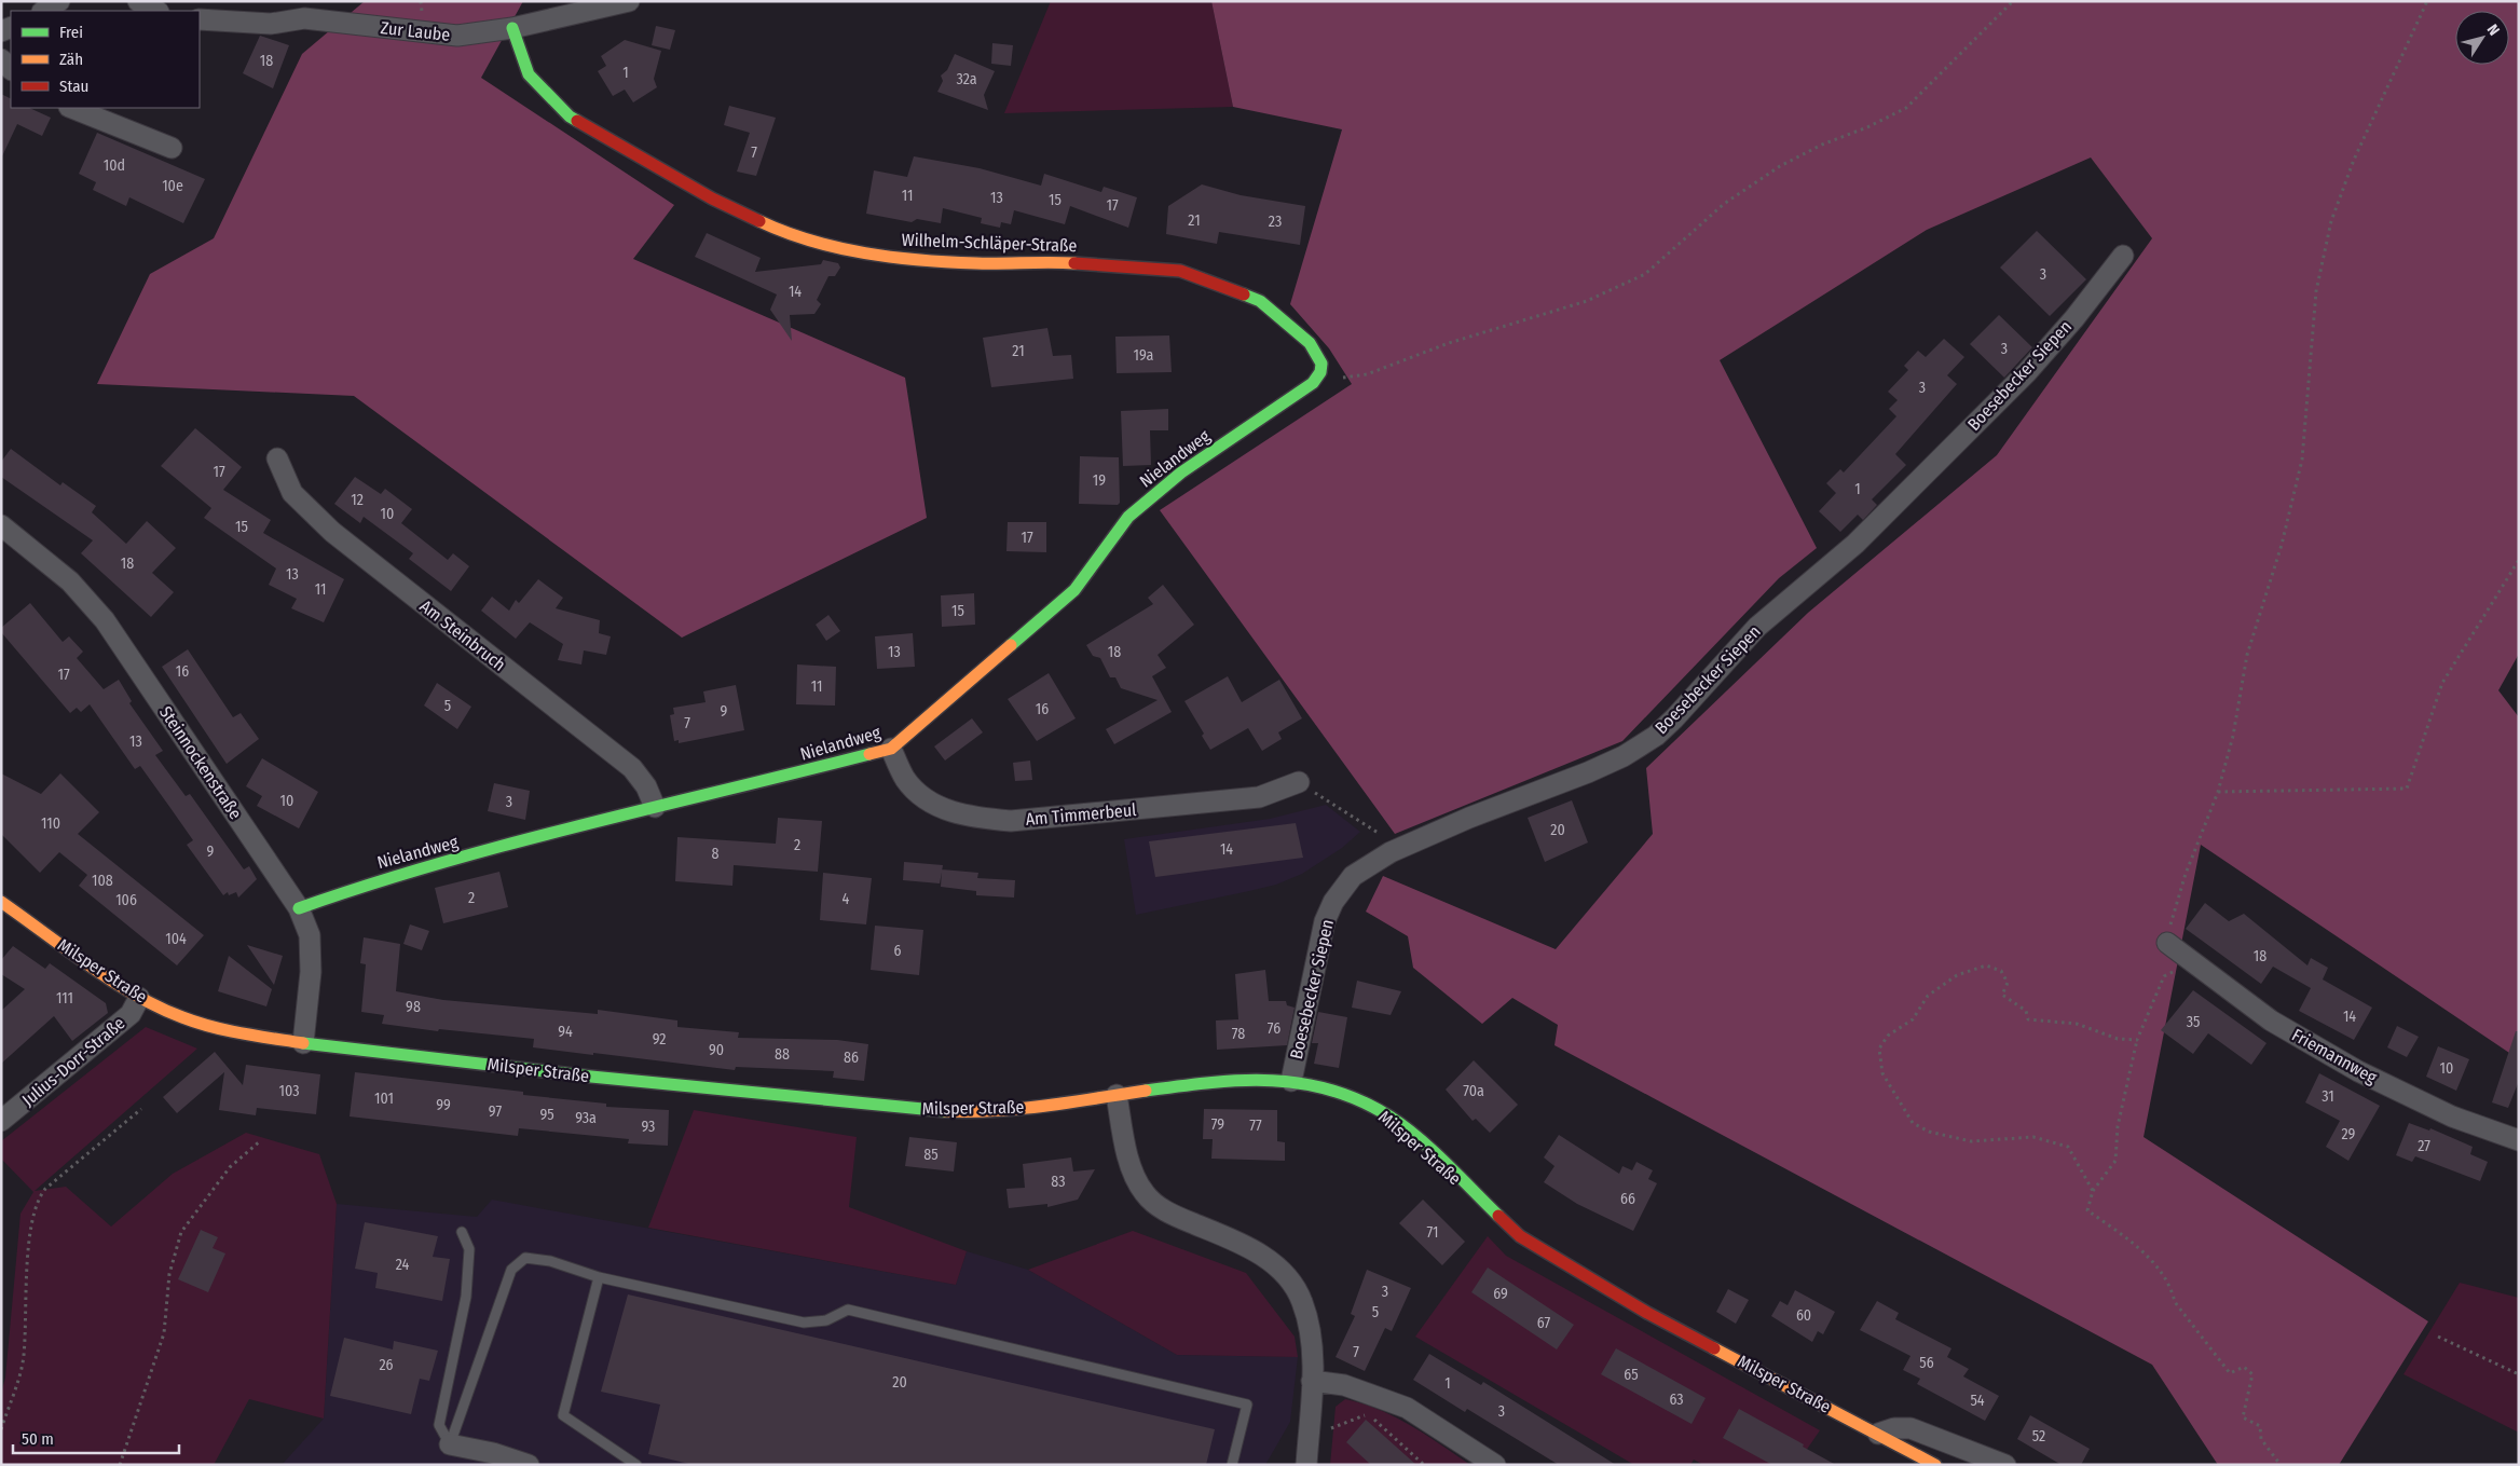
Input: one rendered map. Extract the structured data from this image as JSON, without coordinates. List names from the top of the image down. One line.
{"streets":{"street":["Zur Laube","Wilhelm-Schläper-Straße","Boesebecker Siepen","Nielandweg","Am Steinbruch","Steinnockenstraße","Am Timmerbeul","Milsper Straße","Friemannweg","Julius-Dorr-Straße"]},"crossings":[["Zur Laube","Wilhelm-Schläper-Straße"],["Wilhelm-Schläper-Straße","Nielandweg"],["Boesebecker Siepen","Milsper Straße"],["Nielandweg","Am Steinbruch"],["Nielandweg","Steinnockenstraße"],["Nielandweg","Am Timmerbeul"],["Steinnockenstraße","Milsper Straße"],["Milsper Straße","Julius-Dorr-Straße"]],"house_numbers":["18","1","32a","7","10d","10e","11","13","15","17","21","23","3","14","3","21","19a","3","17","19","1","12","10","15","17","18","13","11","15","13","18","16","17","11","5","16","9","7","13","10","3","110","20","2","14","9","8","108","2","4","106","104","6","18","111","98","14","35","76","94","78","92","90","88","86","10","103","70a","31","101","99","97","95","93a","79","77","93","29","27","85","83","66","71","24","3","69","5","60","67","7","56","26","65","20","1","63","54","3","52"],"legend":["Frei","Zäh","Stau"],"scale_bar":"50 m","north":"top right"}
